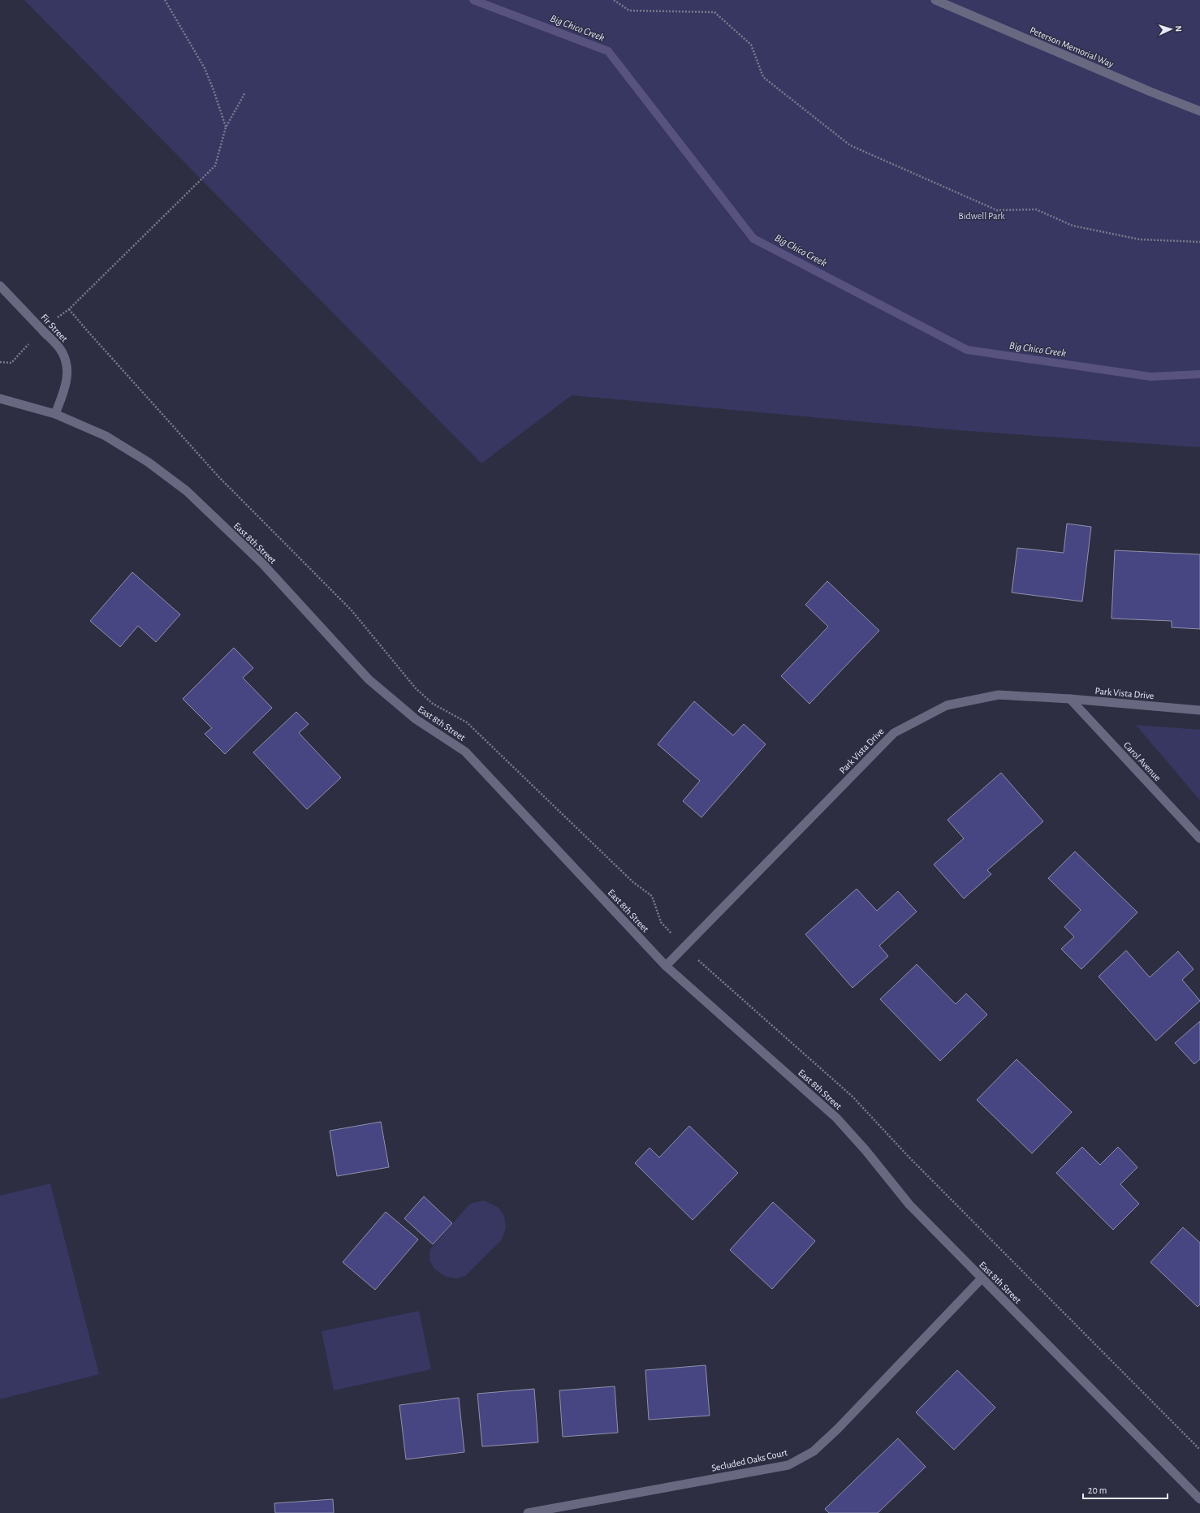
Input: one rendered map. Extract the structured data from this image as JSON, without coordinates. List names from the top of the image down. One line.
{"streets":{"street":["Peterson Memorial Way","Fir Street","East 8th Street","Park Vista Drive","Carol Avenue","Secluded Oaks Court"]},"crossings":[["Fir Street","East 8th Street"],["East 8th Street","Park Vista Drive"],["East 8th Street","Secluded Oaks Court"],["Park Vista Drive","Carol Avenue"]],"water":["Big Chico Creek"],"parks":["Bidwell Park"],"scale_bar":"20 m","north":"right"}
